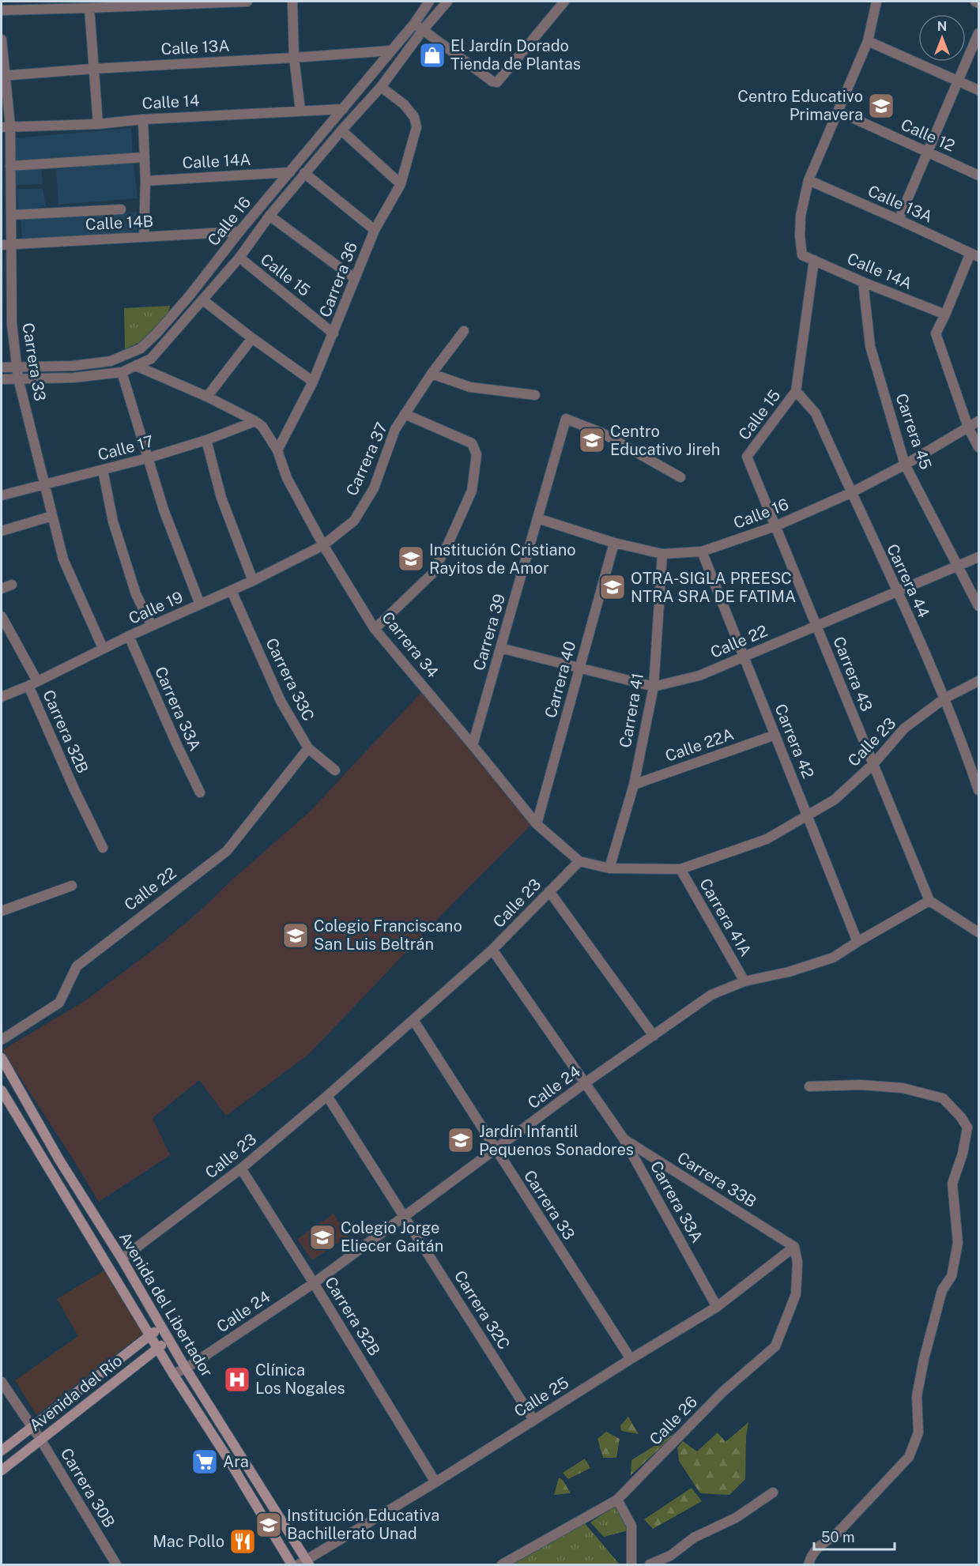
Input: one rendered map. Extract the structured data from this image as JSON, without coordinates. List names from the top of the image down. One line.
{"streets":{"main road":["Avenida del Libertador","Avenida del Río"],"street":["Calle 13A","Calle 14","Calle 12","Calle 14A","Calle 16","Calle 14B","Calle 15","Carrera 36","Carrera 33","Carrera 45","Calle 17","Carrera 37","Carrera 44","Calle 19","Carrera 39","Calle 22","Carrera 34","Carrera 43","Carrera 33C","Carrera 40","Carrera 33A","Carrera 41","Carrera 32B","Carrera 42","Calle 23","Calle 22A","Carrera 41A","Calle 24","Carrera 33B","Carrera 32C","Calle 25","Calle 26","Carrera 30B"]},"crossings":[["Calle 13A","Calle 14A"],["Calle 13A","Calle 16"],["Calle 13A","Carrera 33"],["Calle 14","Calle 16"],["Calle 14","Carrera 33"],["Calle 14A","Calle 16"],["Calle 14A","Carrera 45"],["Calle 16","Calle 14B"],["Calle 16","Calle 15"],["Calle 16","Carrera 36"],["Calle 16","Carrera 33"],["Calle 16","Carrera 45"],["Calle 16","Carrera 44"],["Calle 16","Carrera 39"],["Calle 16","Carrera 43"],["Calle 16","Carrera 40"],["Calle 16","Carrera 41"],["Calle 16","Carrera 42"],["Calle 14B","Carrera 33"],["Calle 15","Carrera 36"],["Calle 15","Carrera 44"],["Calle 15","Carrera 43"],["Carrera 36","Carrera 34"],["Carrera 33","Calle 17"],["Carrera 33","Calle 19"],["Carrera 33","Calle 23"],["Carrera 33","Calle 24"],["Carrera 33","Calle 25"],["Carrera 45","Calle 22"],["Calle 17","Carrera 34"],["Carrera 37","Calle 19"],["Carrera 37","Carrera 34"],["Carrera 44","Calle 22"],["Carrera 44","Calle 23"],["Calle 19","Carrera 34"],["Calle 19","Carrera 33C"],["Calle 19","Carrera 33A"],["Calle 19","Carrera 32B"],["Carrera 39","Calle 22"],["Carrera 39","Carrera 34"],["Calle 22","Carrera 43"],["Calle 22","Carrera 33C"],["Calle 22","Carrera 40"],["Calle 22","Carrera 41"],["Calle 22","Carrera 42"],["Carrera 34","Carrera 40"],["Carrera 34","Calle 23"],["Carrera 43","Calle 23"],["Carrera 43","Calle 24"],["Carrera 33A","Calle 23"],["Carrera 33A","Calle 24"],["Carrera 33A","Carrera 33B"],["Carrera 33A","Calle 25"],["Carrera 41","Calle 23"],["Carrera 41","Calle 22A"],["Carrera 32B","Calle 23"],["Carrera 32B","Calle 24"],["Carrera 32B","Calle 25"],["Carrera 42","Calle 23"],["Carrera 42","Calle 22A"],["Carrera 42","Calle 24"],["Calle 23","Carrera 41A"],["Calle 23","Avenida del Libertador"],["Calle 23","Carrera 32C"],["Carrera 41A","Calle 24"],["Calle 24","Avenida del Libertador"],["Calle 24","Carrera 32C"],["Carrera 33B","Calle 25"],["Carrera 33B","Calle 26"],["Avenida del Libertador","Avenida del Río"],["Avenida del Libertador","Calle 25"],["Carrera 32C","Calle 25"],["Avenida del Río","Carrera 30B"],["Calle 25","Calle 26"]],"places":{"shop":["El Jardín Dorado Tienda de Plantas"],"school or university":["Centro Educativo Primavera","Centro Educativo Jireh","Institución Cristiano Rayitos de Amor","OTRA-SIGLA PREESC NTRA SRA DE FATIMA","Colegio Franciscano San Luis Beltrán","Jardín Infantil Pequenos Sonadores","Colegio Jorge Eliecer Gaitán","Institución Educativa Bachillerato Unad"],"hospital":["Clínica Los Nogales"],"supermarket":["Ara"],"restaurant":["Mac Pollo"]},"scale_bar":"50 m","north":"top"}
